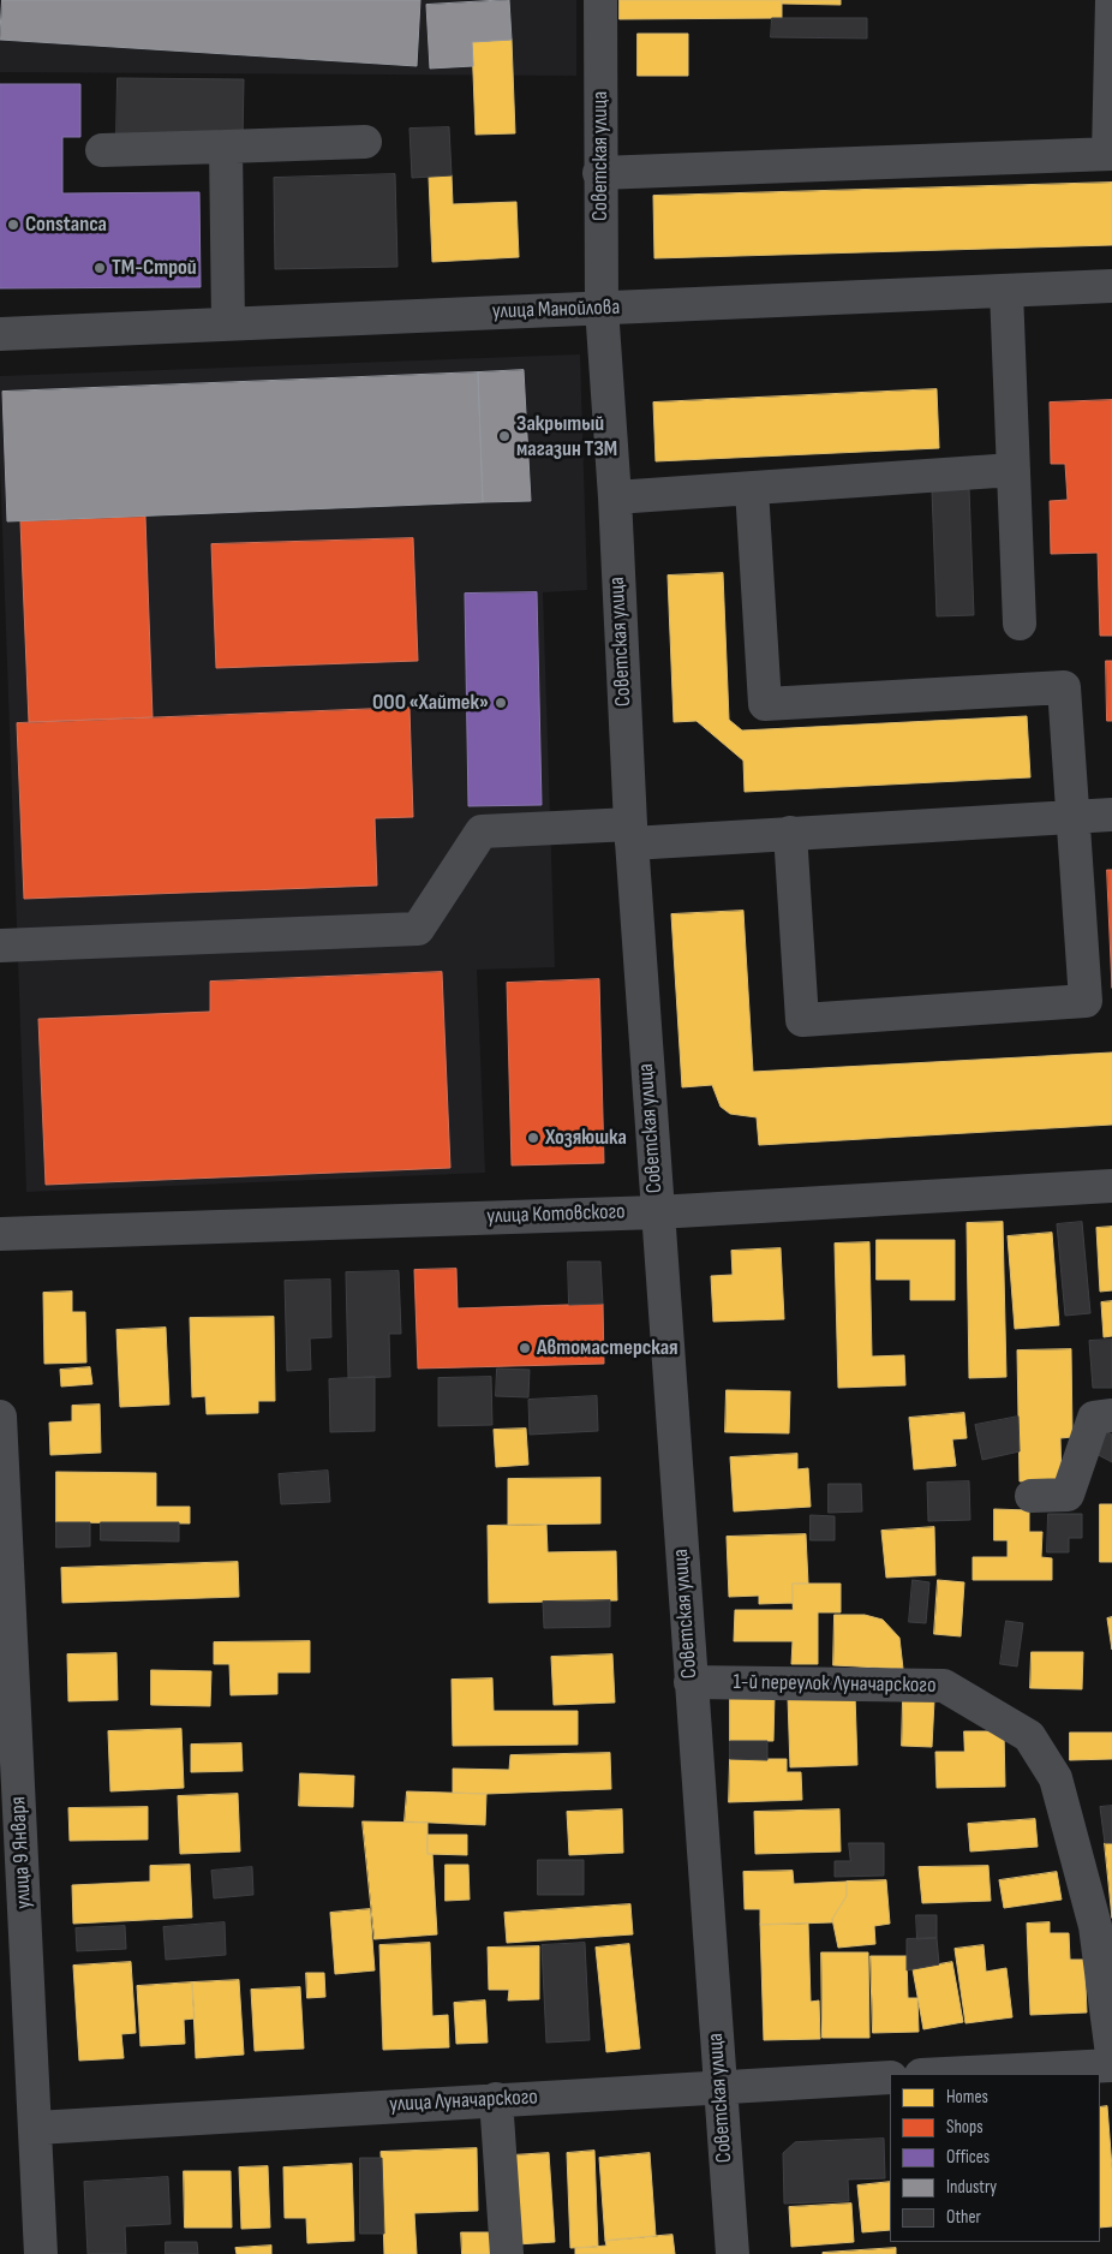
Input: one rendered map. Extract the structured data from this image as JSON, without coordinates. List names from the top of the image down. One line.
{"streets":{"street":["Советская улица","улица Манойлова","улица Котовского","1-й переулок Луначарского","улица 9 Января","улица Луначарского"]},"crossings":[["Советская улица","улица Манойлова"],["Советская улица","улица Котовского"],["Советская улица","1-й переулок Луначарского"],["Советская улица","улица Луначарского"],["улица 9 Января","улица Луначарского"]],"places":["Constanca","ТМ-Строй","Закрытый магазин ТЗМ","ООО «Хайтек»","Хозяюшка","Автомастерская"],"legend":["Homes","Shops","Offices","Industry","Other"]}
